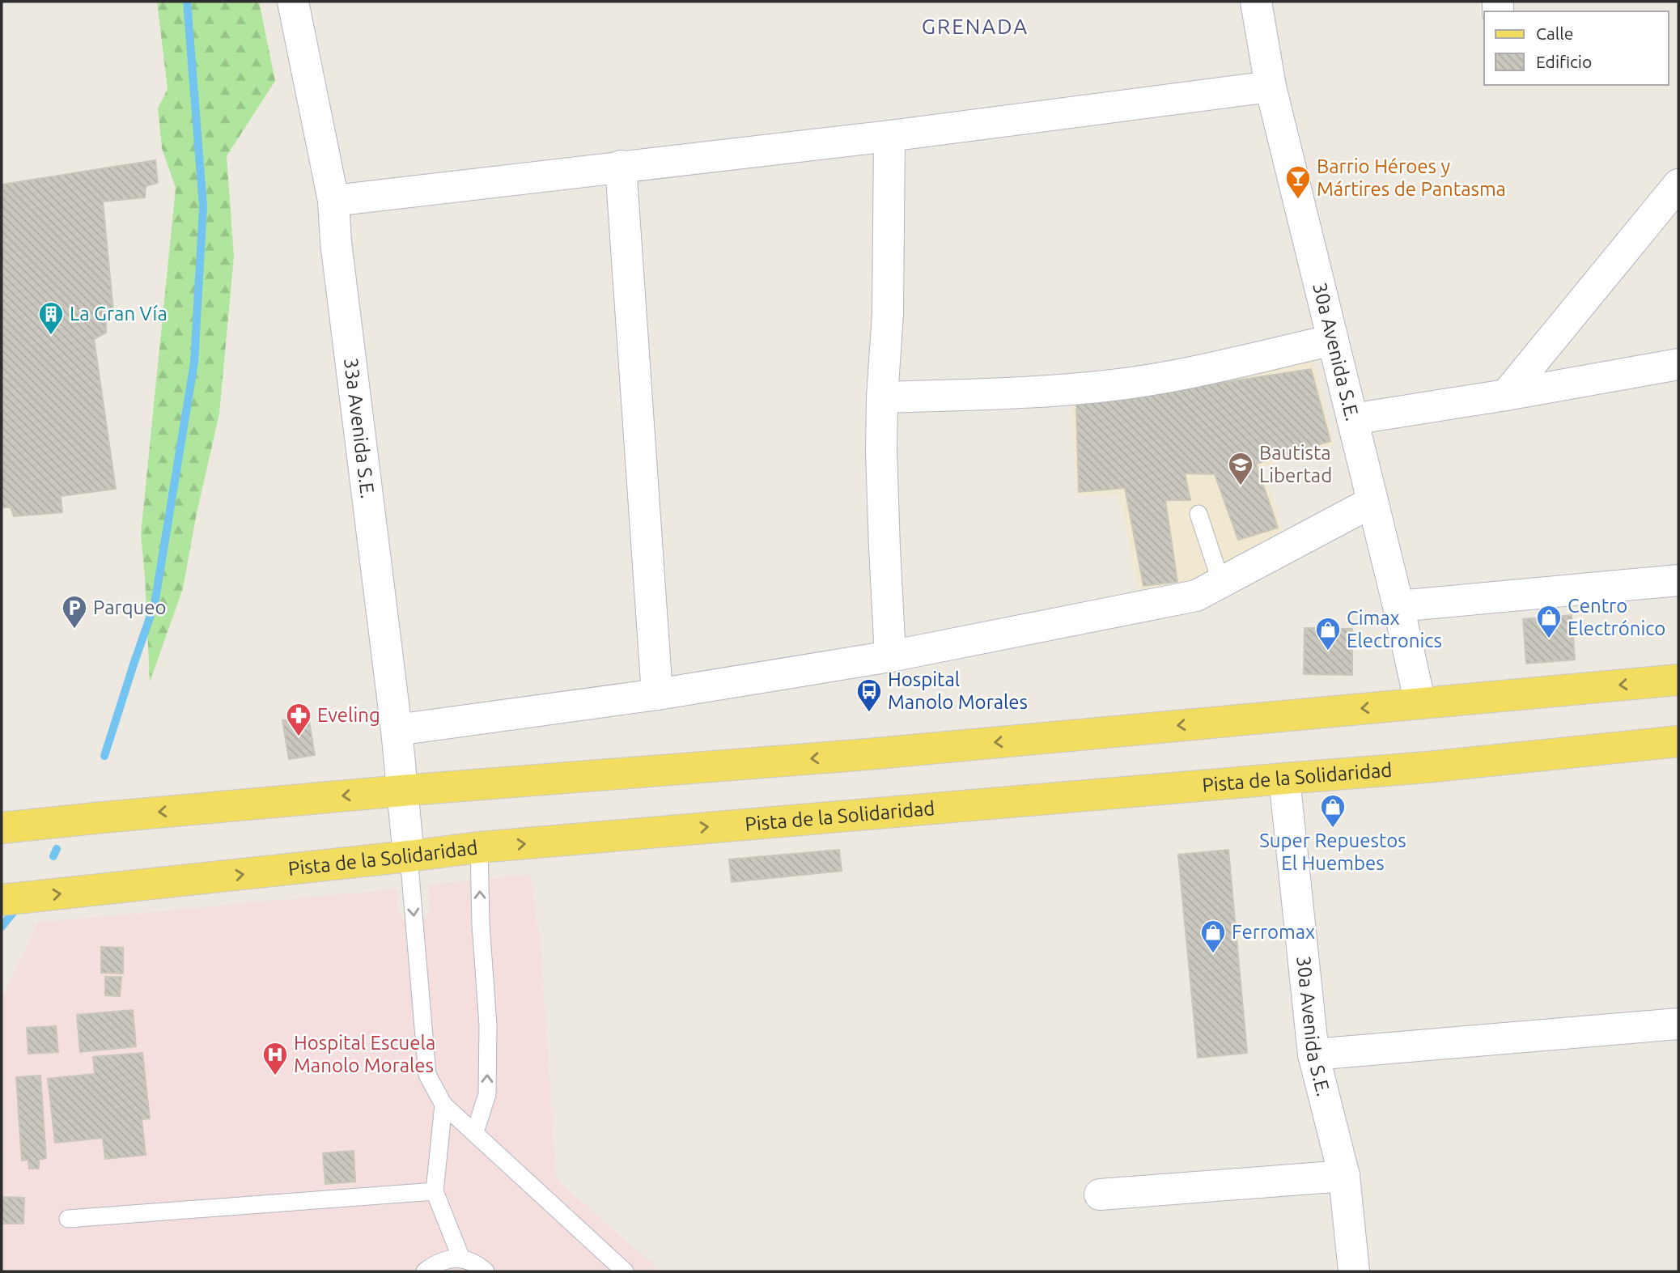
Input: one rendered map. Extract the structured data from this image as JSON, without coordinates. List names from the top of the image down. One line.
{"streets":{"main road":["Pista de la Solidaridad"],"street":["30a Avenida S.E.","33a Avenida S.E."]},"crossings":[["30a Avenida S.E.","Pista de la Solidaridad"],["33a Avenida S.E.","Pista de la Solidaridad"]],"districts":["GRENADA"],"places":{"bar":["Barrio Héroes y Mártires de Pantasma"],"building":["La Gran Vía"],"school or university":["Bautista Libertad"],"parking":["Parqueo"],"shop":["Centro Electrónico","Cimax Electronics","Super Repuestos El Huembes","Ferromax"],"bus stop":["Hospital Manolo Morales"],"pharmacy":["Eveling"],"hospital":["Hospital Escuela Manolo Morales"]},"legend":["Calle","Edificio"]}
